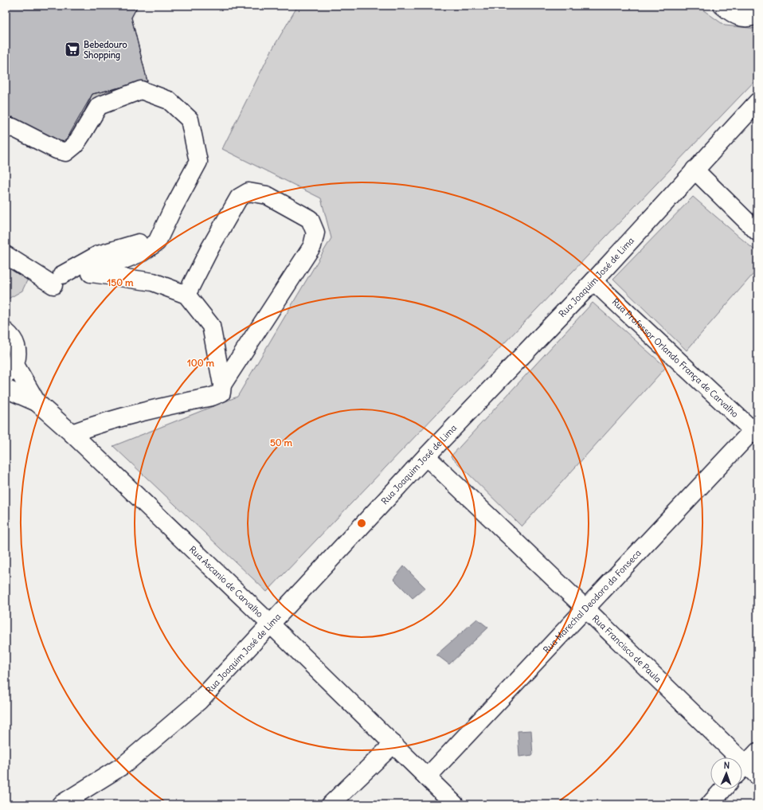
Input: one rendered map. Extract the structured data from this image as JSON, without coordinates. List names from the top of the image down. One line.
{"streets":{"street":["Rua Joaquim José de Lima","Rua Professor Orlando França de Carvalho","Rua Ascanio de Carvalho","Rua Marechal Deodoro da Fonseca","Rua Francisco de Paula"]},"crossings":[["Rua Joaquim José de Lima","Rua Professor Orlando França de Carvalho"],["Rua Joaquim José de Lima","Rua Ascanio de Carvalho"],["Rua Joaquim José de Lima","Rua Francisco de Paula"],["Rua Professor Orlando França de Carvalho","Rua Marechal Deodoro da Fonseca"],["Rua Ascanio de Carvalho","Rua Marechal Deodoro da Fonseca"],["Rua Marechal Deodoro da Fonseca","Rua Francisco de Paula"]],"places":{"supermarket":["Bebedouro Shopping"]},"north":"top","rings":["150 m","100 m","50 m"]}
